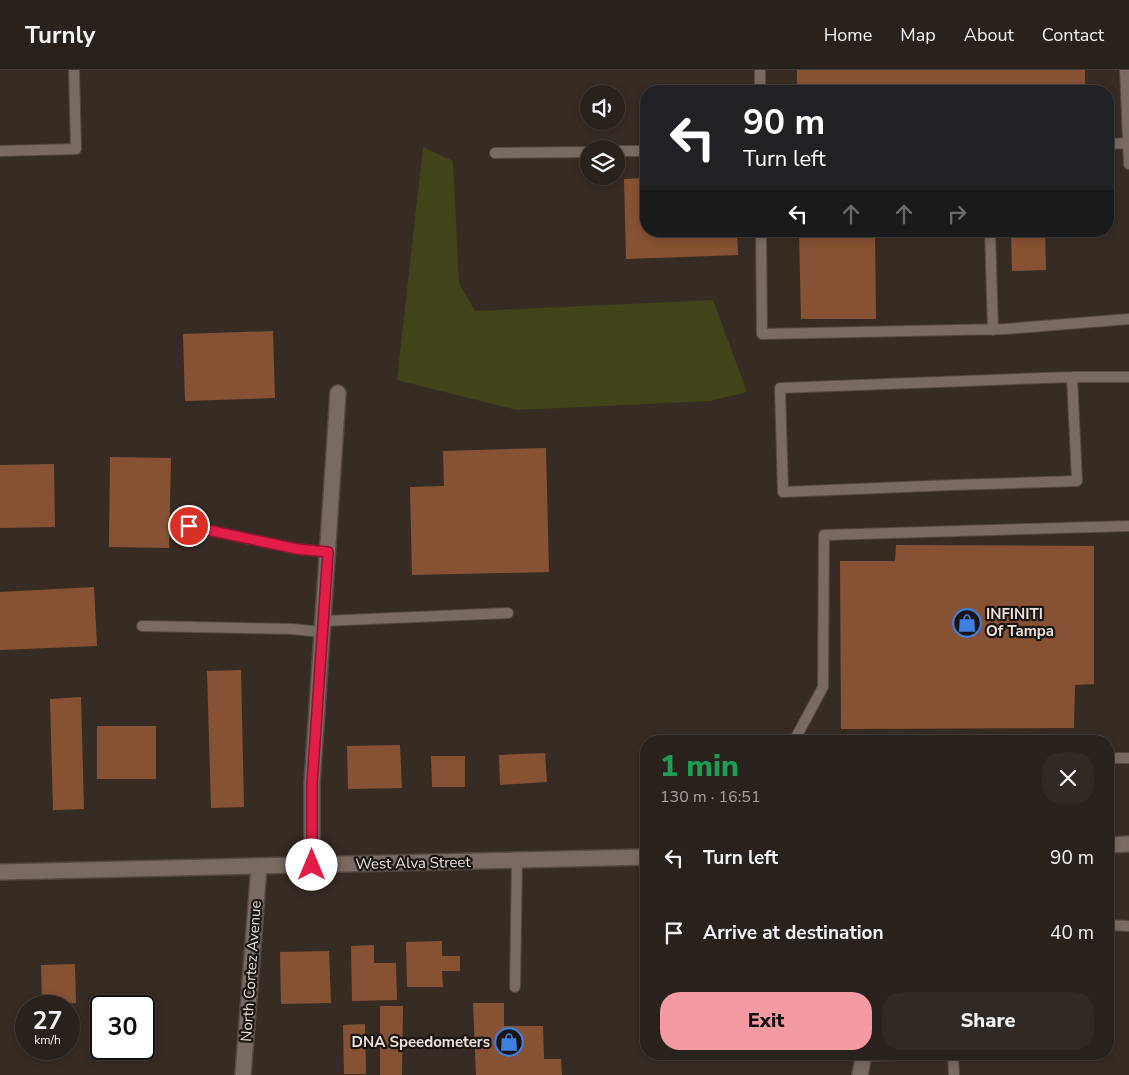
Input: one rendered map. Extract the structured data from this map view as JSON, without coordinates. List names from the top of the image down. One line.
{"streets":{"street":["West Alva Street","North Cortez Avenue"]},"crossings":[["West Alva Street","North Cortez Avenue"]],"places":{"shop":["INFINITI Of Tampa","DNA Speedometers"]},"page":{"header":"Turnly","nav":["Home","Map","About","Contact"],"turn":["90 m","Turn left"],"heading":["1 min","130 m · 16:51"],"list":[{"name":"Turn left","value":"90 m"},{"name":"Arrive at destination","value":"40 m"}],"buttons":["Exit","Share"],"speed":"27 km/h","limit":"30"}}
